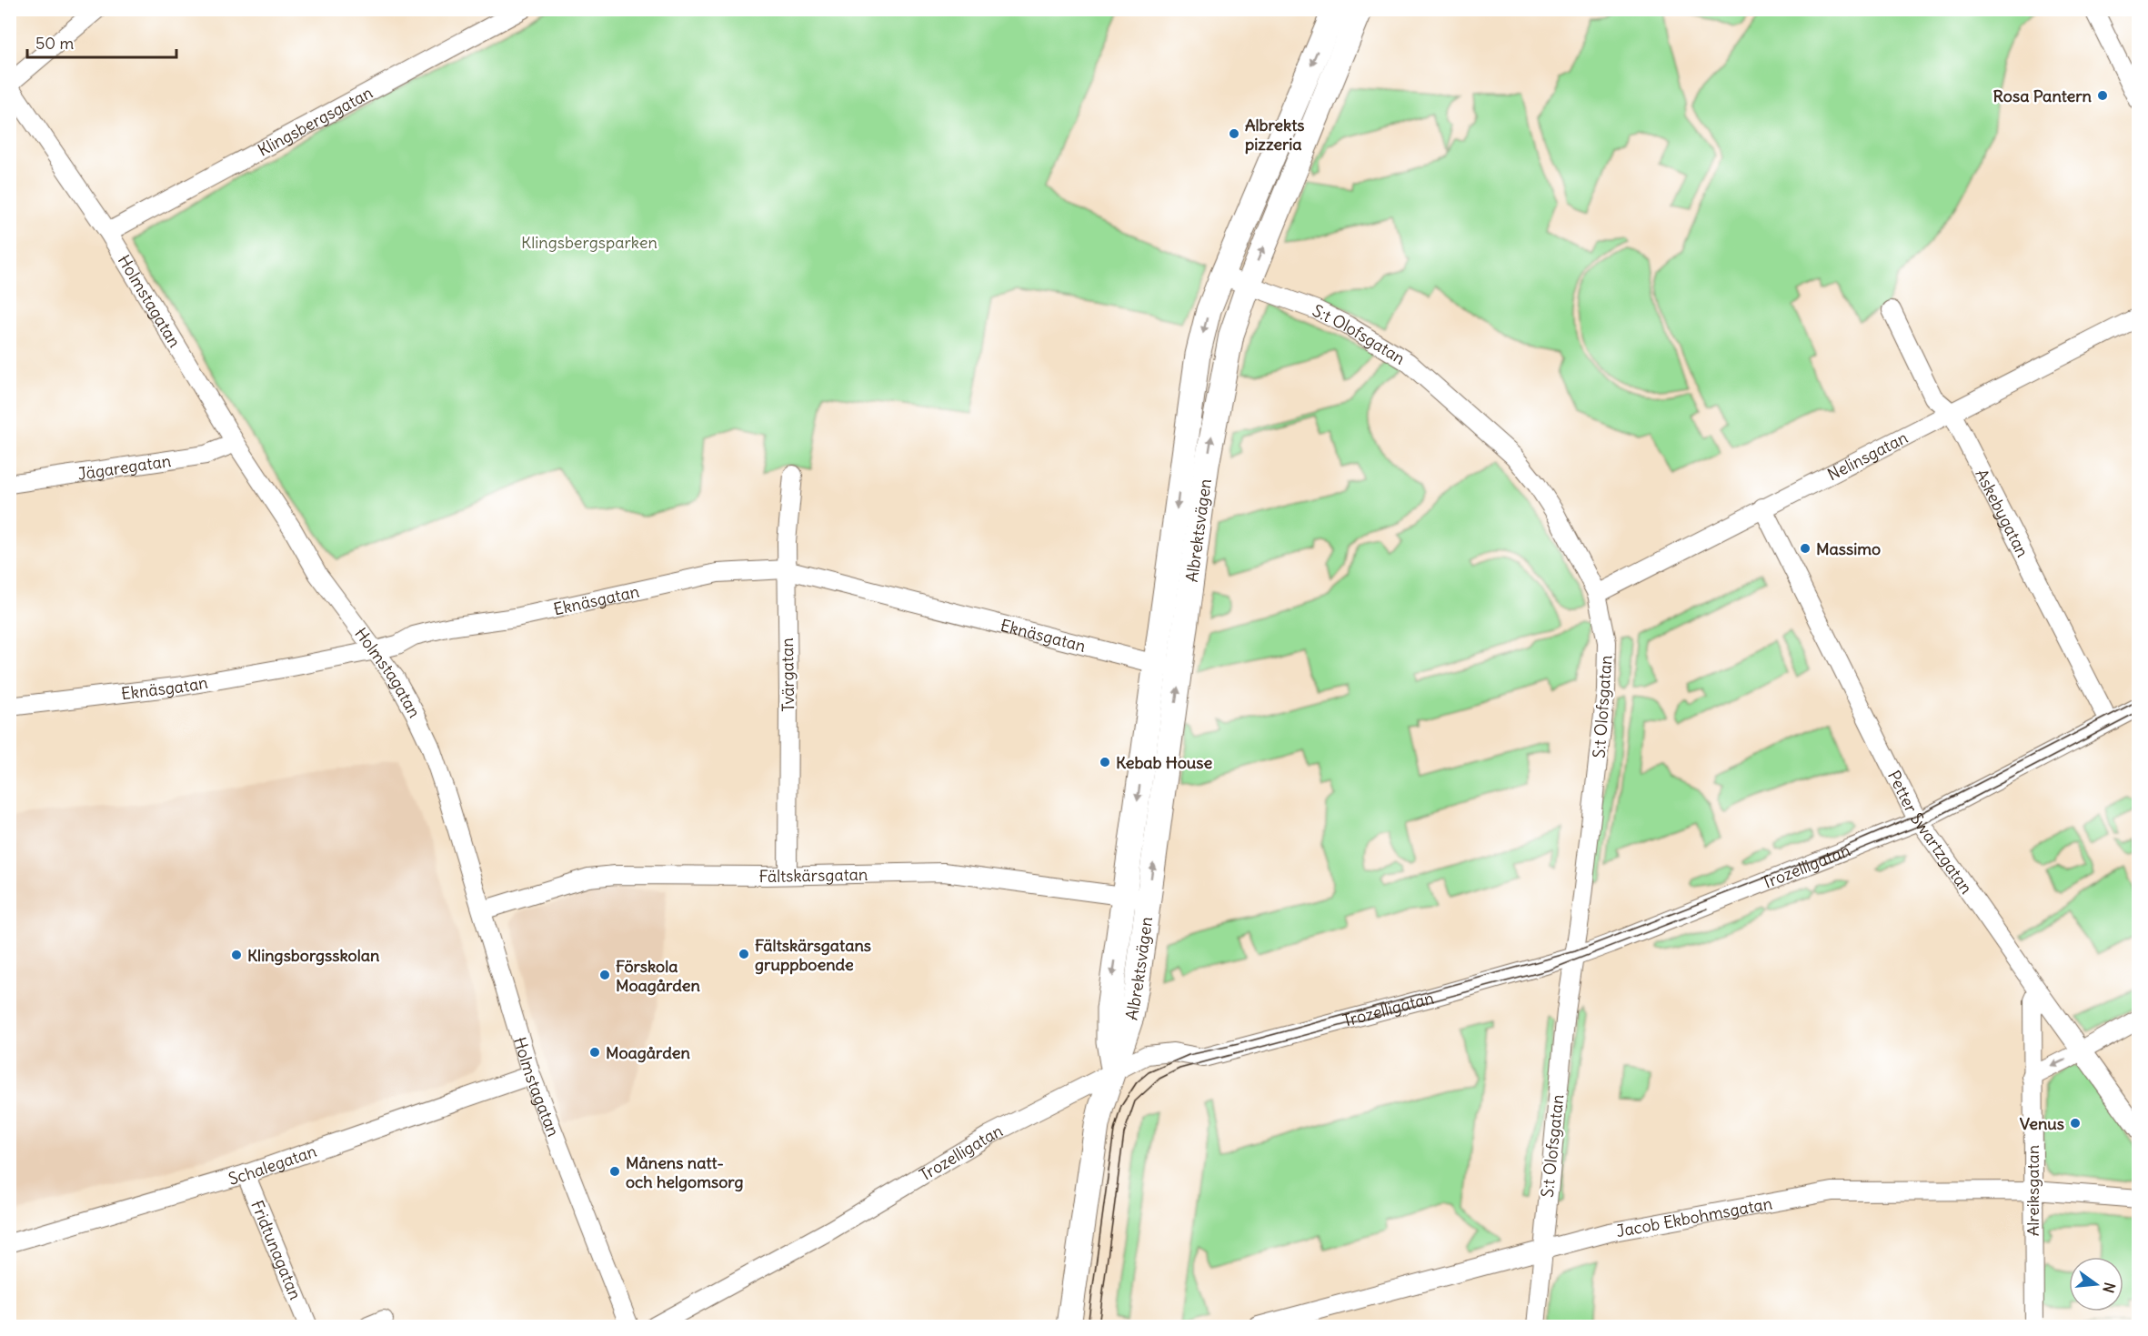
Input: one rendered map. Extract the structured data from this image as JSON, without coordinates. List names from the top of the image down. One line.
{"streets":{"main road":["Albrektsvägen"],"street":["Klingsbergsgatan","Holmstagatan","S:t Olofsgatan","Nelinsgatan","Jägaregatan","Askebygatan","Eknäsgatan","Tvärgatan","Petter Swartzgatan","Trozelligatan","Fältskärsgatan","Schalegatan","Alreiksgatan","Jacob Ekbohmsgatan","Fridtunagatan"]},"crossings":[["Klingsbergsgatan","Holmstagatan"],["Holmstagatan","Jägaregatan"],["Holmstagatan","Eknäsgatan"],["Holmstagatan","Fältskärsgatan"],["Holmstagatan","Schalegatan"],["S:t Olofsgatan","Nelinsgatan"],["S:t Olofsgatan","Albrektsvägen"],["S:t Olofsgatan","Trozelligatan"],["S:t Olofsgatan","Jacob Ekbohmsgatan"],["Nelinsgatan","Askebygatan"],["Nelinsgatan","Petter Swartzgatan"],["Askebygatan","Trozelligatan"],["Albrektsvägen","Eknäsgatan"],["Albrektsvägen","Trozelligatan"],["Albrektsvägen","Fältskärsgatan"],["Eknäsgatan","Tvärgatan"],["Tvärgatan","Fältskärsgatan"],["Petter Swartzgatan","Trozelligatan"],["Petter Swartzgatan","Alreiksgatan"],["Schalegatan","Fridtunagatan"],["Alreiksgatan","Jacob Ekbohmsgatan"]],"parks":["Klingsbergsparken"],"places":["Rosa Pantern","Albrekts pizzeria","Massimo","Kebab House","Fältskärsgatans gruppboende","Klingsborgsskolan","Förskola Moagården","Moagården","Venus","Månens natt- och helgomsorg"],"scale_bar":"50 m","north":"right"}
